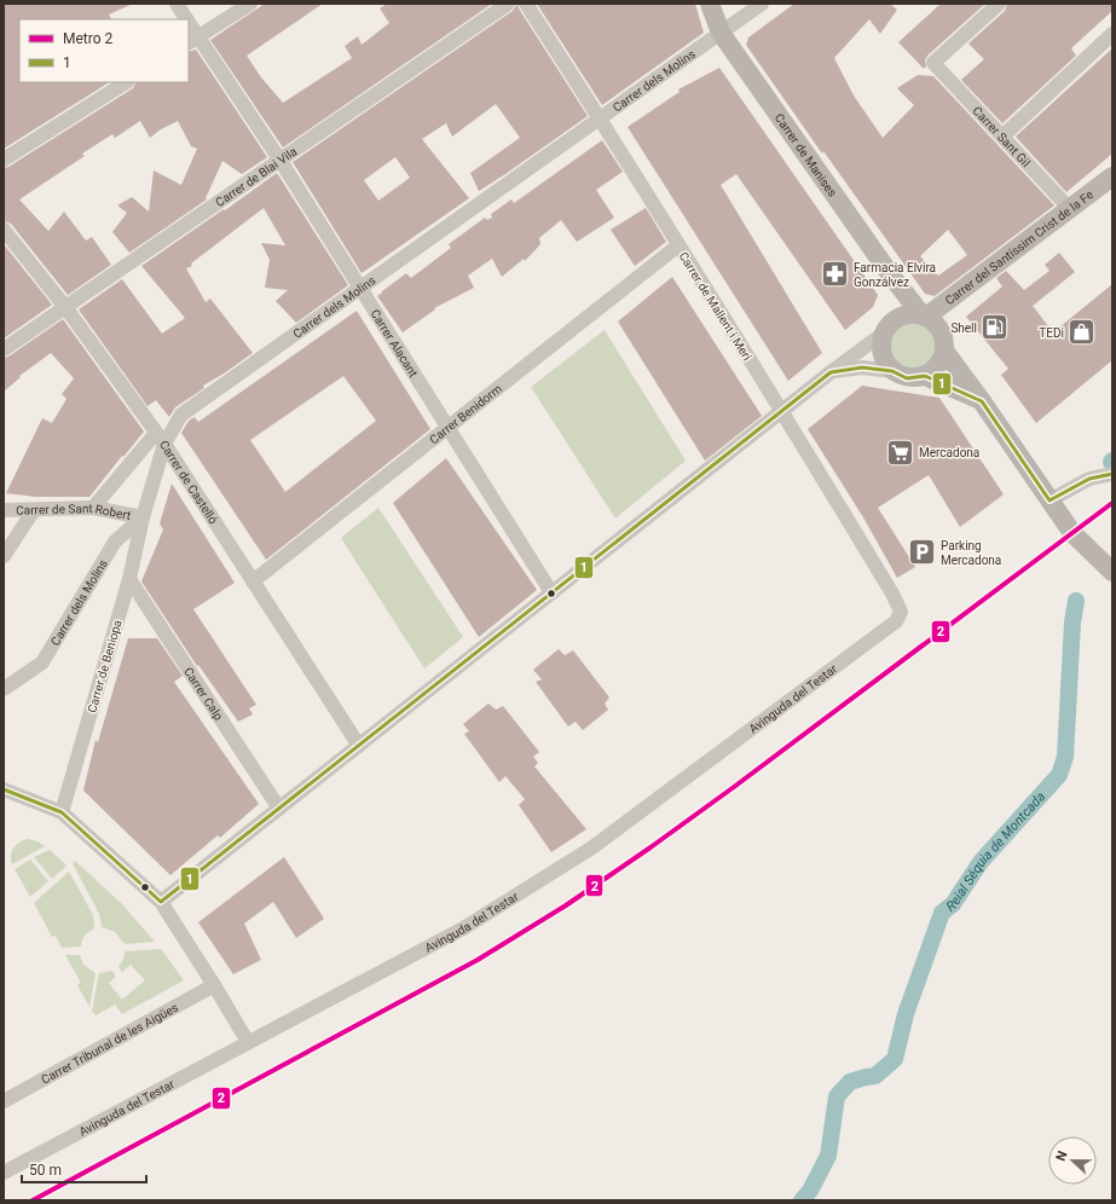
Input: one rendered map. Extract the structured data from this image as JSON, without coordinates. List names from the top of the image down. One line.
{"streets":{"street":["Carrer dels Molins","Carrer Sant Gil","Carrer de Manises","Carrer de Blai Vila","Carrer del Santíssim Crist de la Fe","Carrer de Mallent i Meri","Carrer Alacant","Carrer Benidorm","Carrer de Castelló","Carrer de Sant Robert","Carrer de Beniopa","Carrer Calp","Avinguda del Testar","Carrer Tribunal de les Aigües"]},"crossings":[["Carrer dels Molins","Carrer de Manises"],["Carrer dels Molins","Carrer de Mallent i Meri"],["Carrer dels Molins","Carrer Alacant"],["Carrer dels Molins","Carrer de Castelló"],["Carrer dels Molins","Carrer de Sant Robert"],["Carrer dels Molins","Carrer de Beniopa"],["Carrer Sant Gil","Carrer del Santíssim Crist de la Fe"],["Carrer de Manises","Carrer del Santíssim Crist de la Fe"],["Carrer de Blai Vila","Carrer Alacant"],["Carrer de Blai Vila","Carrer de Castelló"],["Carrer de Mallent i Meri","Carrer Benidorm"],["Carrer de Mallent i Meri","Avinguda del Testar"],["Carrer Alacant","Carrer Benidorm"],["Carrer Benidorm","Carrer de Castelló"],["Carrer de Sant Robert","Carrer de Beniopa"],["Carrer de Beniopa","Carrer Calp"]],"water":["Reial Séquia de Montcada"],"places":{"pharmacy":["Farmacia Elvira Gonzálvez"],"fuel station":["Shell"],"shop":["TEDi"],"supermarket":["Mercadona"],"parking":["Parking Mercadona"]},"lines":["transit line 1","metro line 2"],"legend":["Metro 2","1"],"scale_bar":"50 m","north":"left"}
